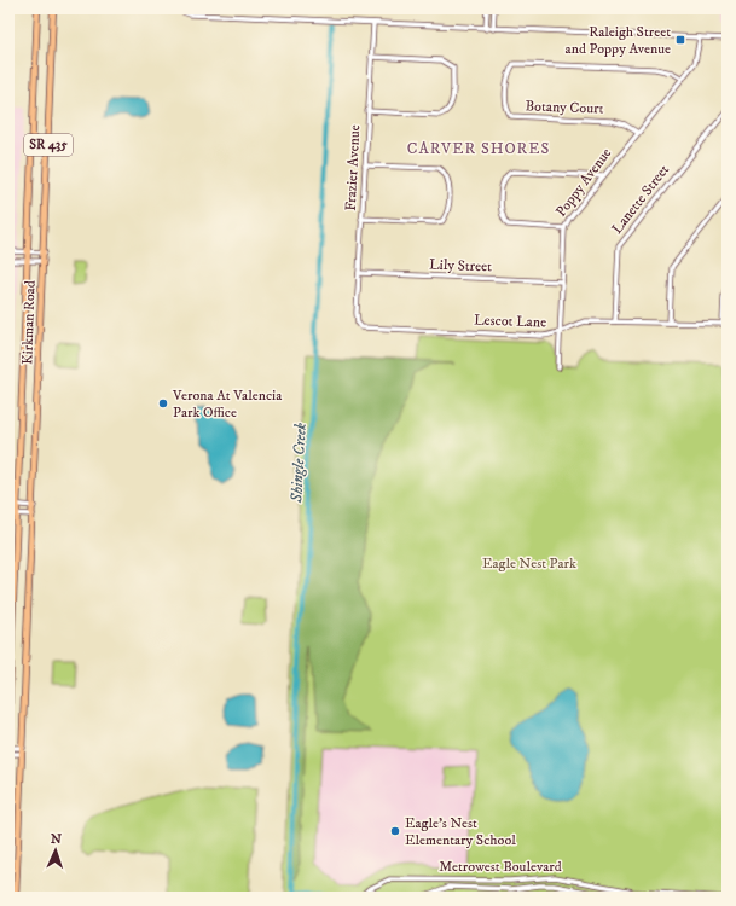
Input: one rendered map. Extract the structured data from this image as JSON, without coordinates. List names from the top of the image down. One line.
{"streets":{"main road":["SR 435","Kirkman Road"],"street":["Botany Court","Frazier Avenue","Poppy Avenue","Lanette Street","Lily Street","Lescot Lane","Metrowest Boulevard"]},"crossings":[["Botany Court","Poppy Avenue"],["Frazier Avenue","Lily Street"],["Frazier Avenue","Lescot Lane"],["Poppy Avenue","Lily Street"],["Poppy Avenue","Lescot Lane"],["Lanette Street","Lescot Lane"]],"districts":["CARVER SHORES"],"water":["Shingle Creek"],"parks":["Eagle Nest Park"],"places":{"transit":["Raleigh Street and Poppy Avenue"],"other":["Verona At Valencia Park Office","Eagle's Nest Elementary School"]},"north":"top"}
